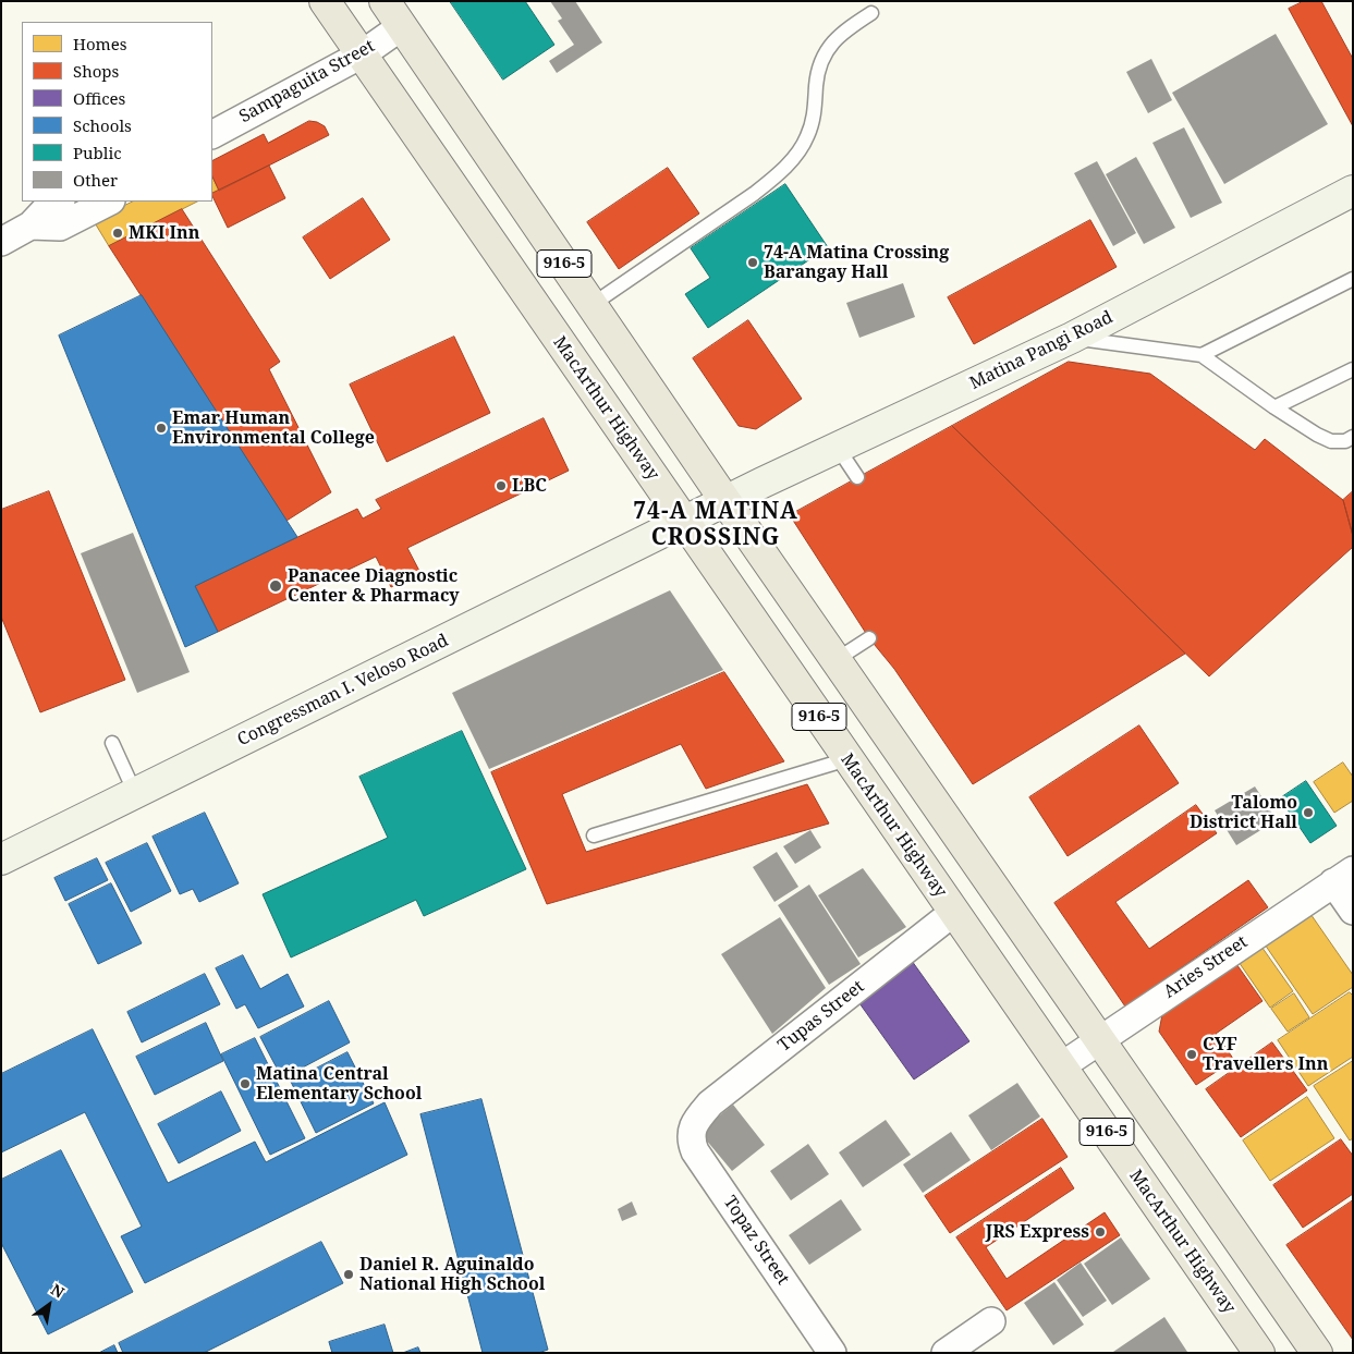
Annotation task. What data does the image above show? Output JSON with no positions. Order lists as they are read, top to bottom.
{
  "streets": {
    "main road": [
      "916-5",
      "Matina Pangi Road",
      "MacArthur Highway",
      "Congressman I. Veloso Road"
    ],
    "street": [
      "Sampaguita Street",
      "Aries Street",
      "Tupas Street",
      "Topaz Street"
    ]
  },
  "crossings": [
    ["Sampaguita Street", "916-5"],
    ["Sampaguita Street", "MacArthur Highway"],
    ["916-5", "Matina Pangi Road"],
    ["916-5", "Congressman I. Veloso Road"],
    ["916-5", "Aries Street"],
    ["Matina Pangi Road", "Congressman I. Veloso Road"],
    ["MacArthur Highway", "Congressman I. Veloso Road"],
    ["MacArthur Highway", "Aries Street"],
    ["MacArthur Highway", "Tupas Street"],
    ["Tupas Street", "Topaz Street"]
  ],
  "districts": ["74-A MATINA CROSSING"],
  "places": [
    "MKI Inn",
    "74-A Matina Crossing Barangay Hall",
    "Emar Human Environmental College",
    "LBC",
    "Panacee Diagnostic Center & Pharmacy",
    "Talomo District Hall",
    "CYF Travellers Inn",
    "Matina Central Elementary School",
    "JRS Express",
    "Daniel R. Aguinaldo National High School"
  ],
  "legend": [
    "Homes",
    "Shops",
    "Offices",
    "Schools",
    "Public",
    "Other"
  ],
  "north": "top right"
}
